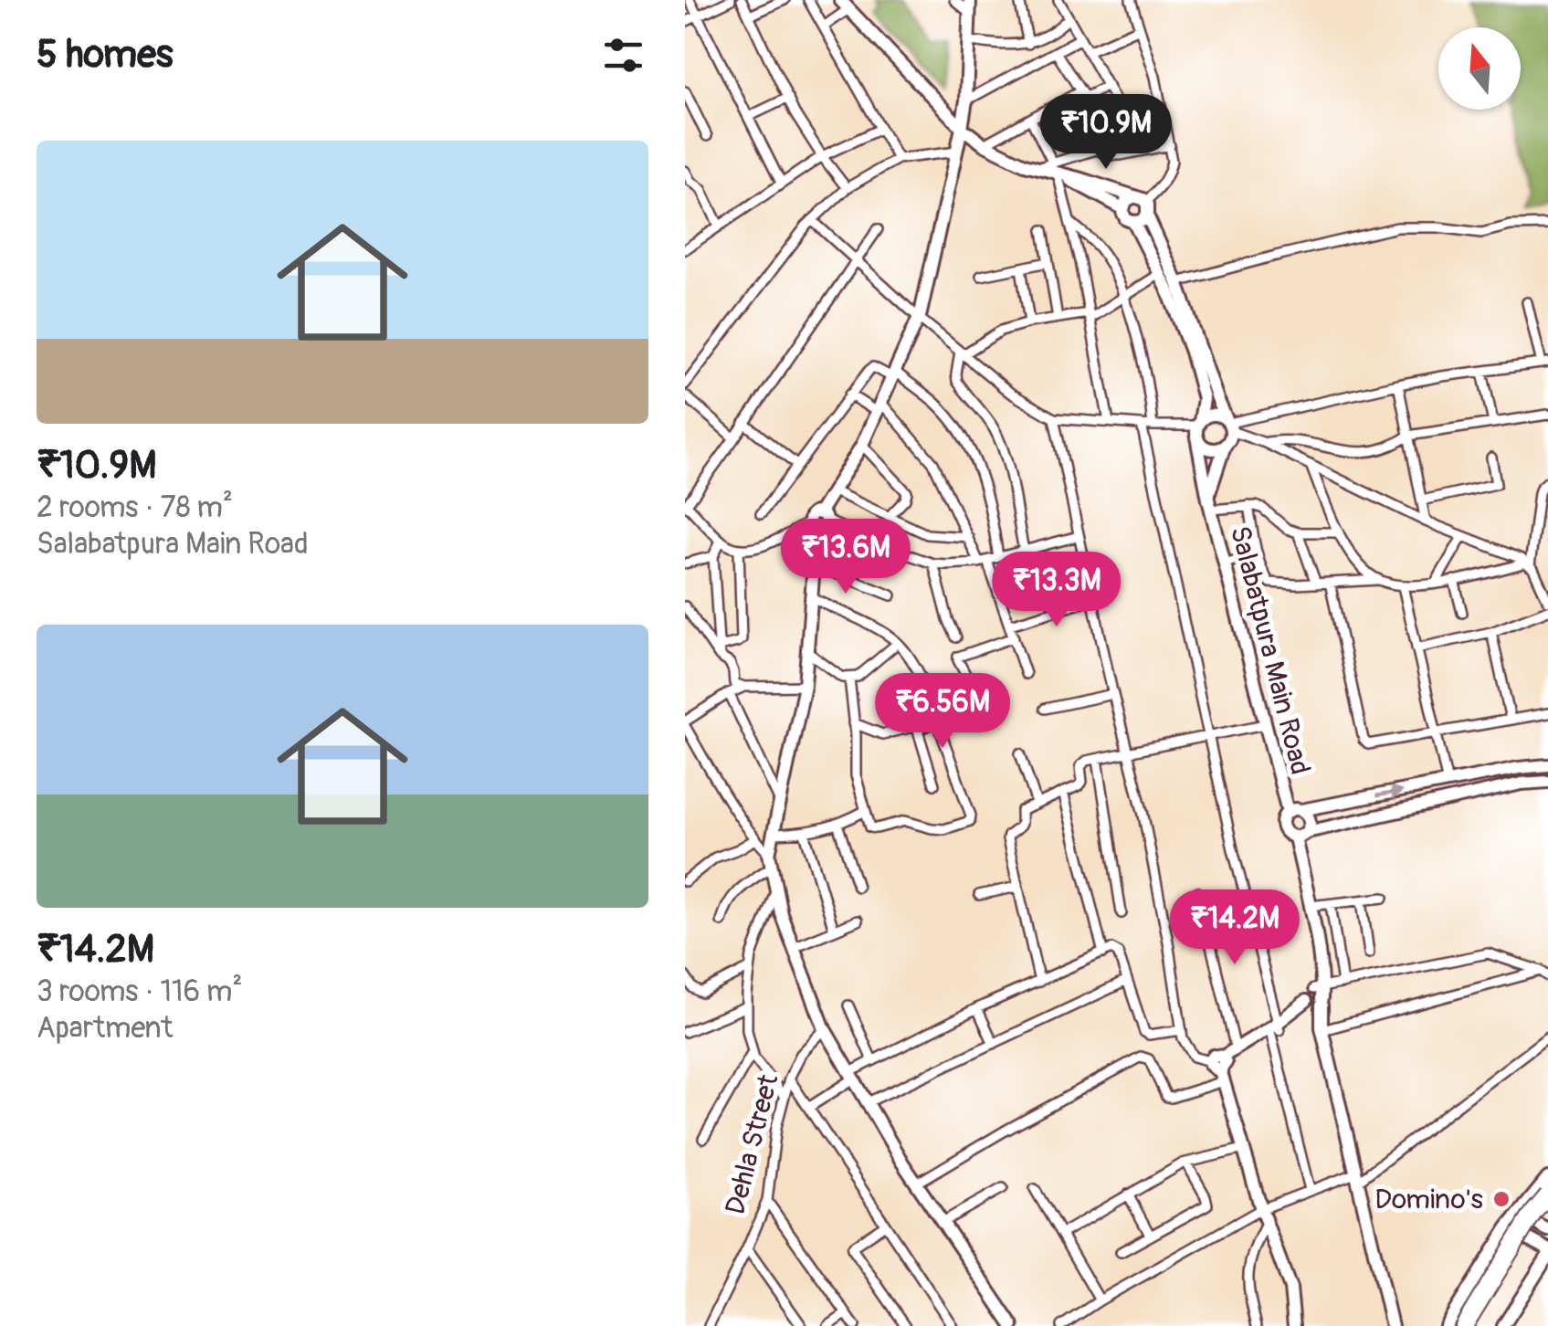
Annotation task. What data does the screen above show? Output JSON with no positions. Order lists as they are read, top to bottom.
{
  "streets": {
    "street": ["Salabatpura Main Road", "Dehla Street"]
  },
  "places": ["Domino's"],
  "north": "top",
  "page": {
    "heading": "5 homes",
    "price": [
      "₹10.9M",
      "₹13.6M",
      "₹13.3M",
      "₹6.56M",
      "₹14.2M"
    ],
    "list": [
      {
        "name": "₹10.9M",
        "note": "2 rooms · 78 m² · Salabatpura Main Road"
      },
      {
        "name": "₹14.2M",
        "note": "3 rooms · 116 m² · Apartment"
      }
    ]
  }
}
